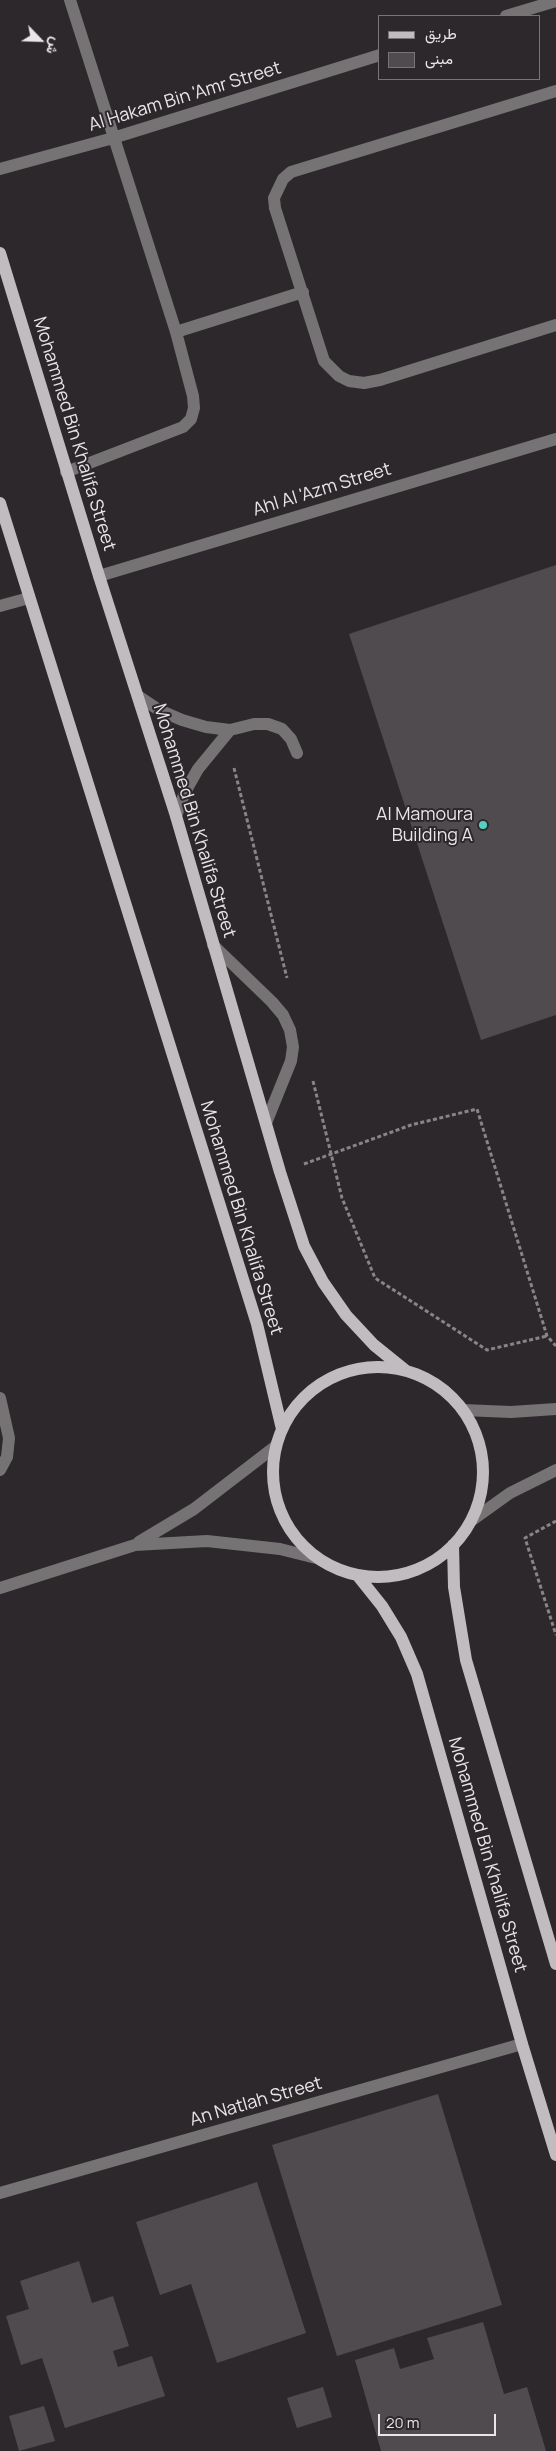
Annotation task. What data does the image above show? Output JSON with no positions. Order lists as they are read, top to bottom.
{
  "streets": {
    "main road": ["Mohammed Bin Khalifa Street"],
    "street": ["Al Hakam Bin 'Amr Street", "Ahl Al 'Azm Street", "An Natlah Street"]
  },
  "crossings": [
    ["Mohammed Bin Khalifa Street", "Ahl Al 'Azm Street"],
    ["Mohammed Bin Khalifa Street", "An Natlah Street"]
  ],
  "places": ["Al Mamoura Building A"],
  "legend": ["طريق", "مبنى"],
  "scale_bar": "20 m",
  "north": "bottom right"
}
